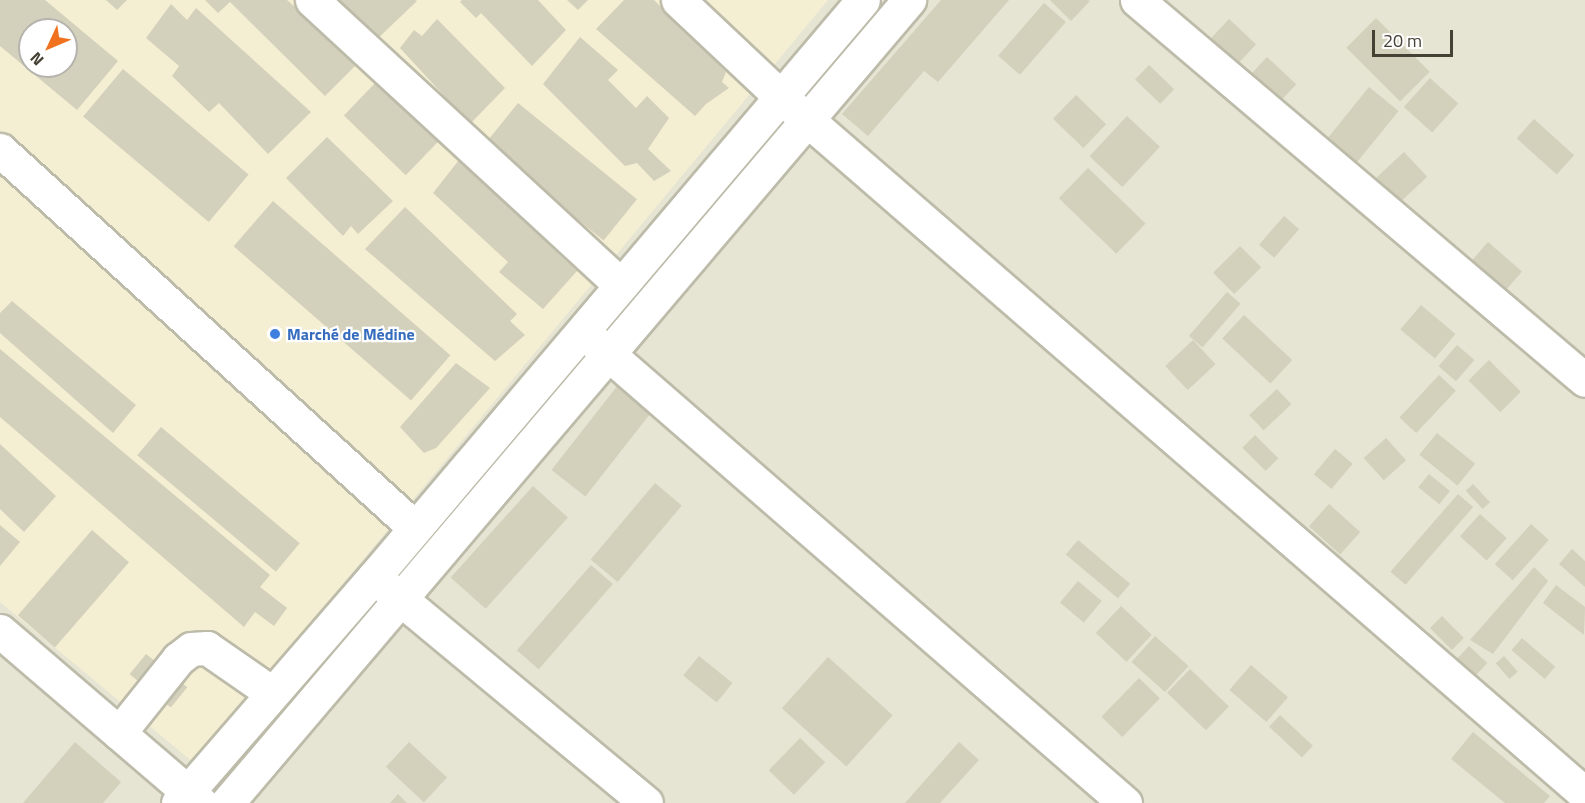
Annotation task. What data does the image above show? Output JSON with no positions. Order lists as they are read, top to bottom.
{
  "places": ["Marché de Médine"],
  "scale_bar": "20 m",
  "north": "bottom left"
}
